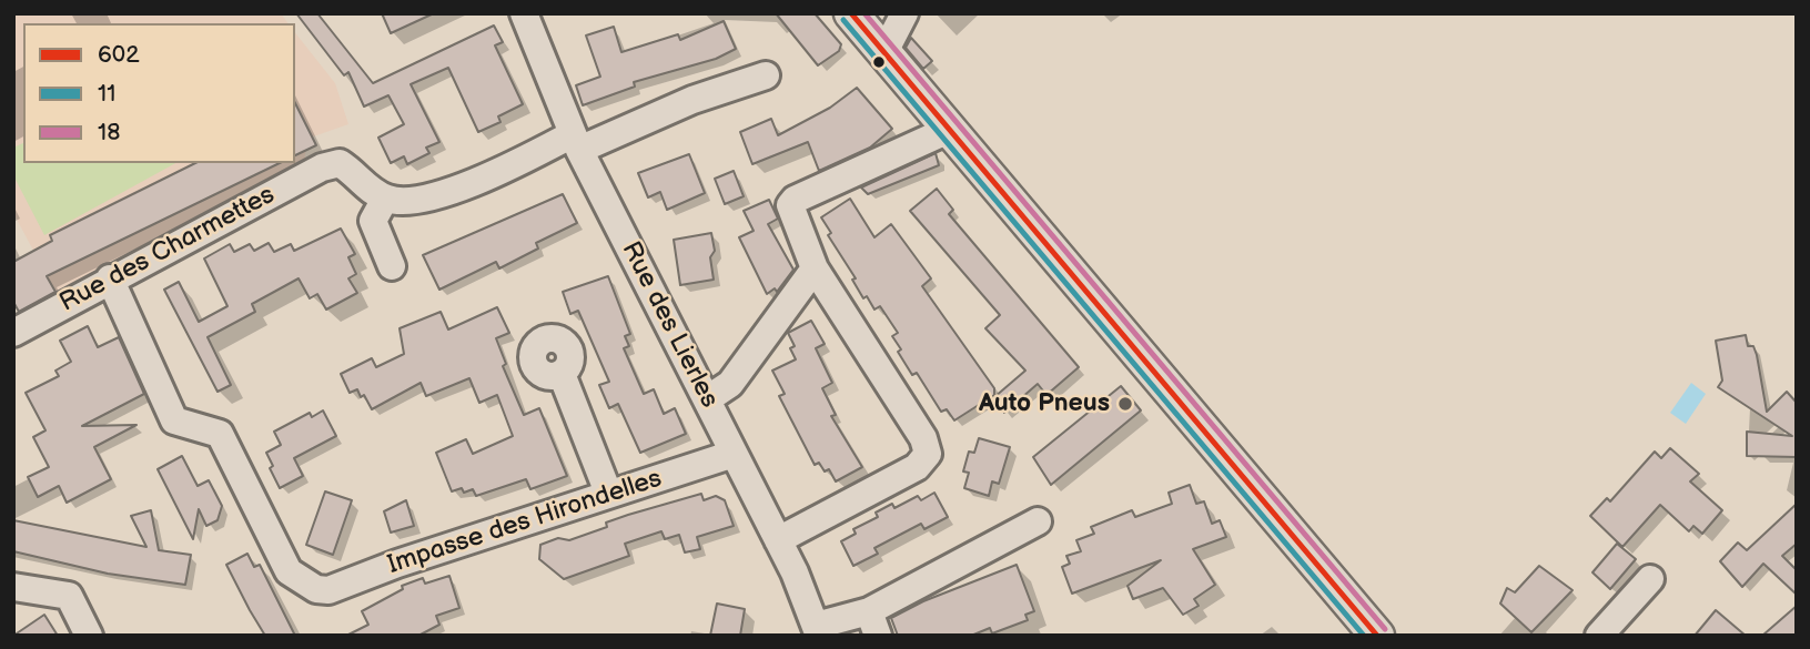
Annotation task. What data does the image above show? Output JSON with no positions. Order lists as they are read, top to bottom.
{
  "streets": {
    "street": ["Rue des Charmettes", "Rue des Lierles", "Impasse des Hirondelles"]
  },
  "crossings": [
    ["Rue des Charmettes", "Impasse des Hirondelles"],
    ["Rue des Lierles", "Impasse des Hirondelles"]
  ],
  "places": ["Auto Pneus"],
  "lines": ["transit line 602", "transit line 18", "transit line 11"],
  "legend": ["602", "11", "18"]
}
